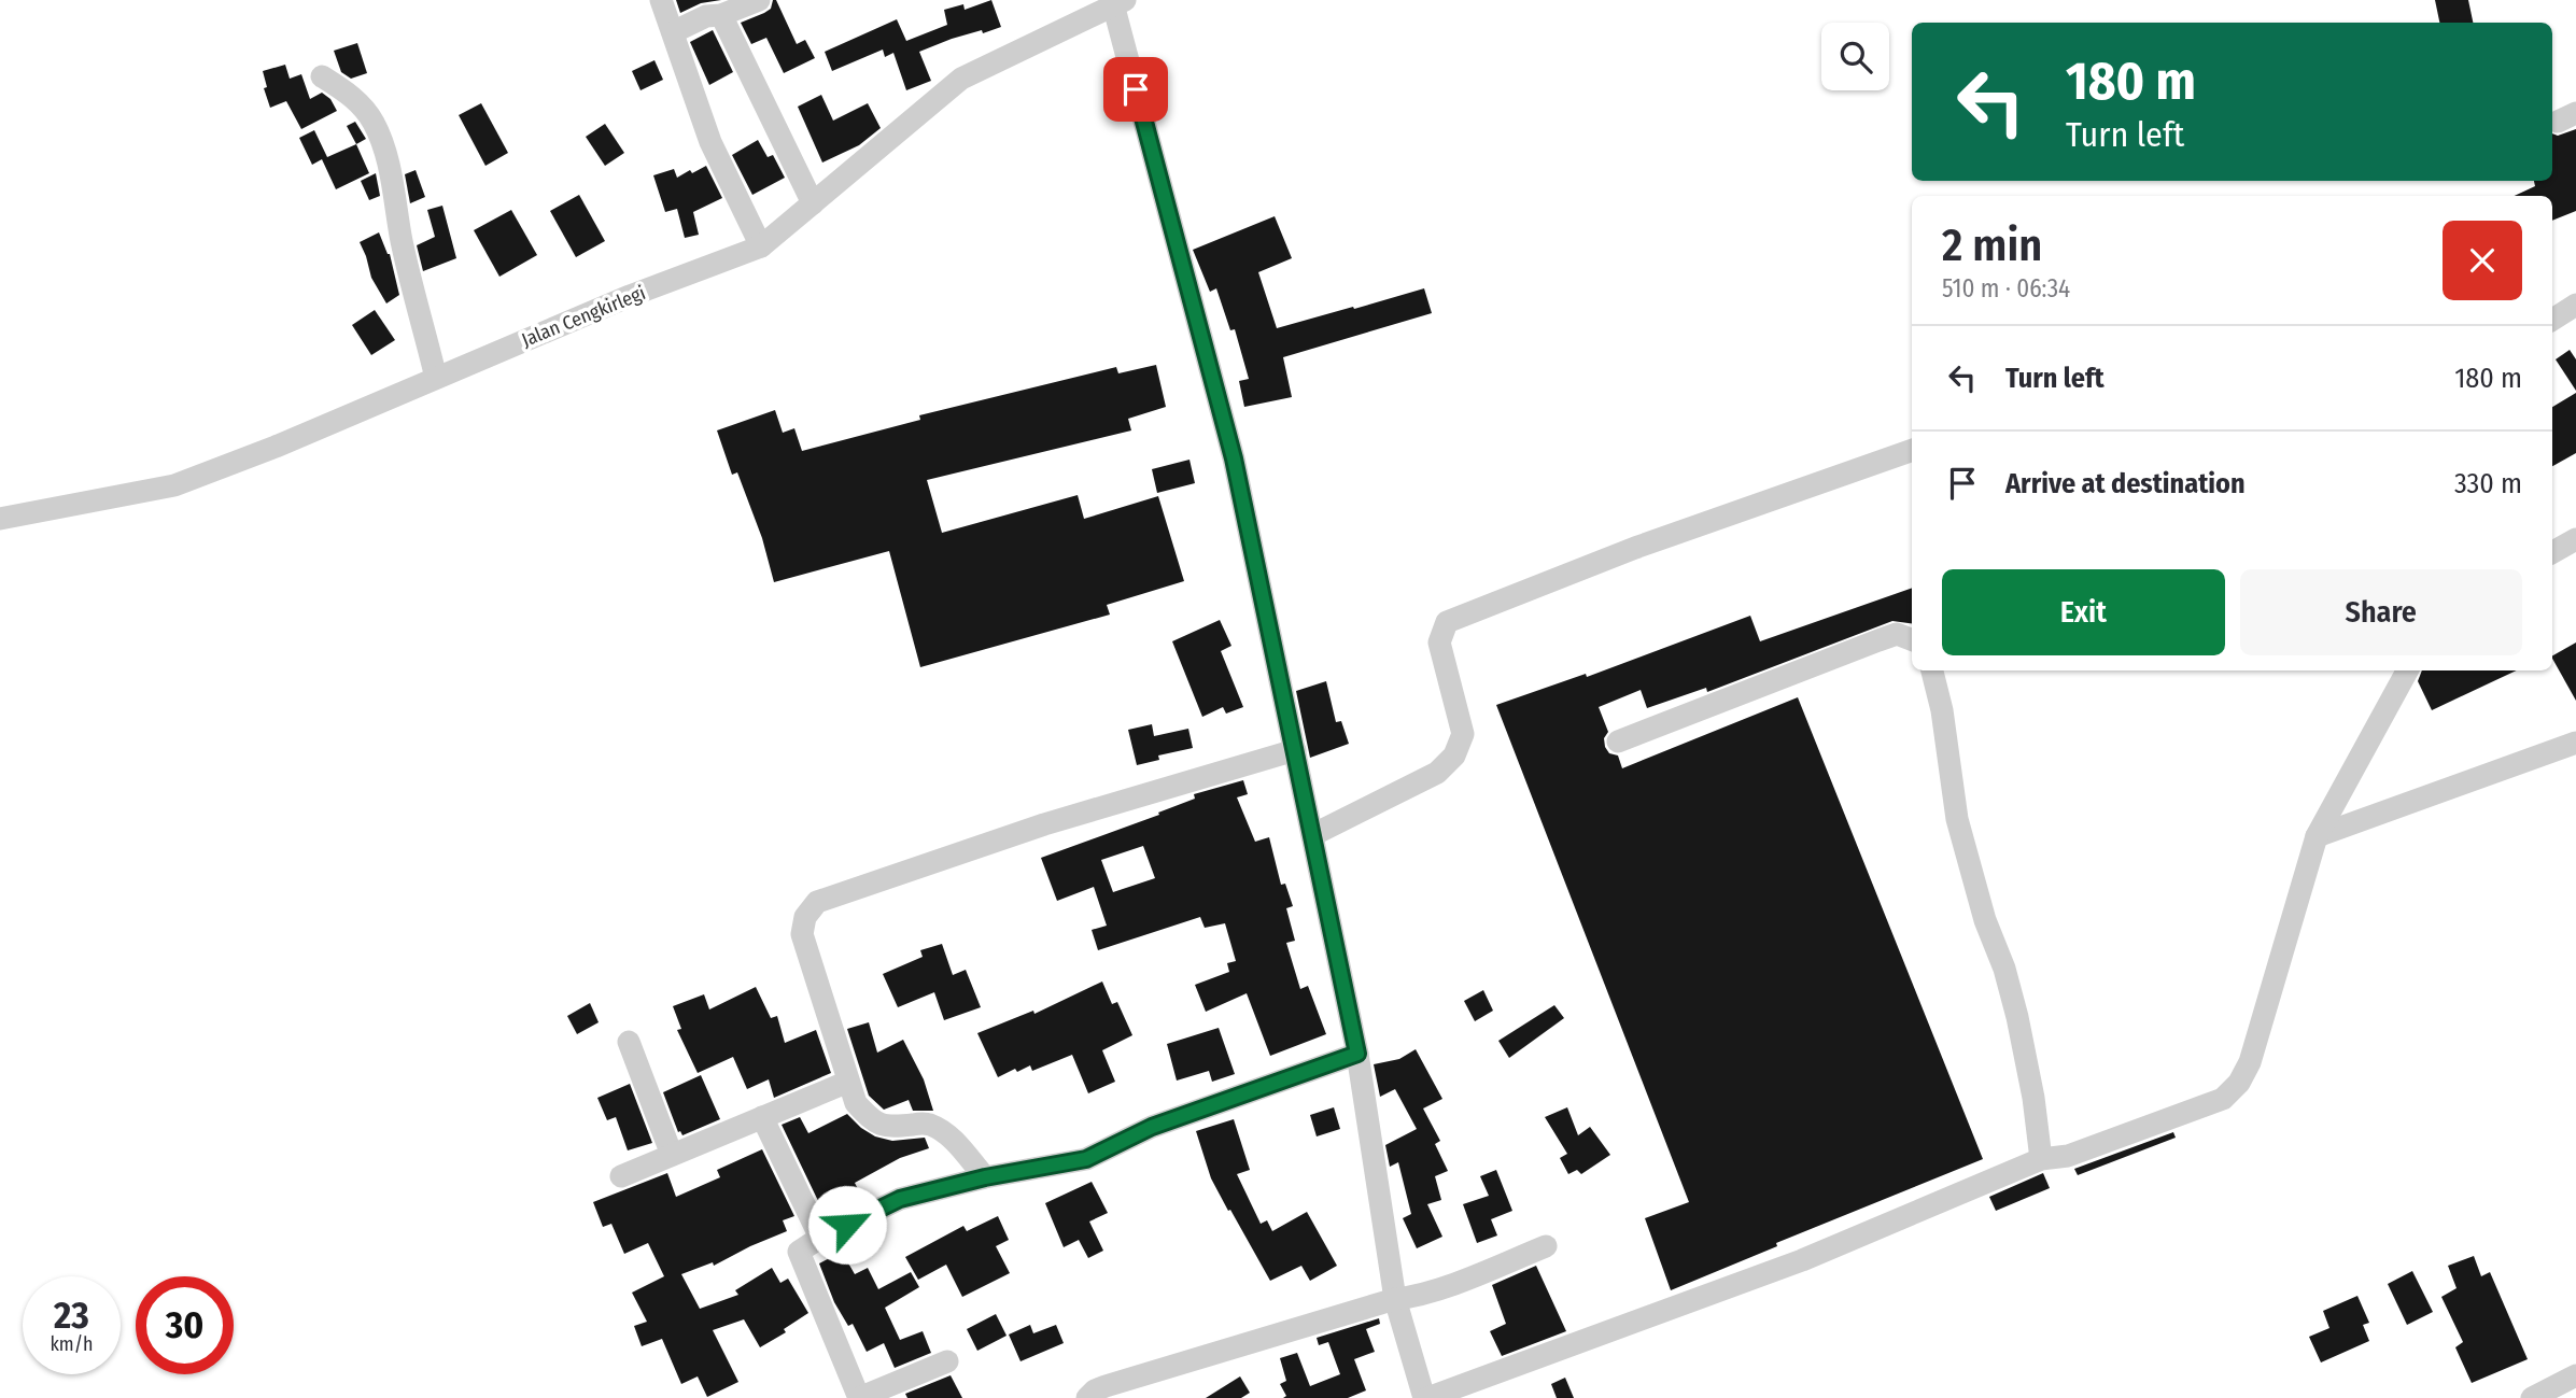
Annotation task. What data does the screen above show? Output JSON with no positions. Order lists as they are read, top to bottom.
{
  "streets": {
    "street": ["Jalan Cengkirlegi"]
  },
  "page": {
    "turn": ["180 m", "Turn left"],
    "heading": ["2 min", "510 m · 06:34"],
    "list": [
      {
        "name": "Turn left",
        "value": "180 m"
      },
      {
        "name": "Arrive at destination",
        "value": "330 m"
      }
    ],
    "buttons": ["Exit", "Share"],
    "speed": "23 km/h",
    "limit": "30"
  }
}
